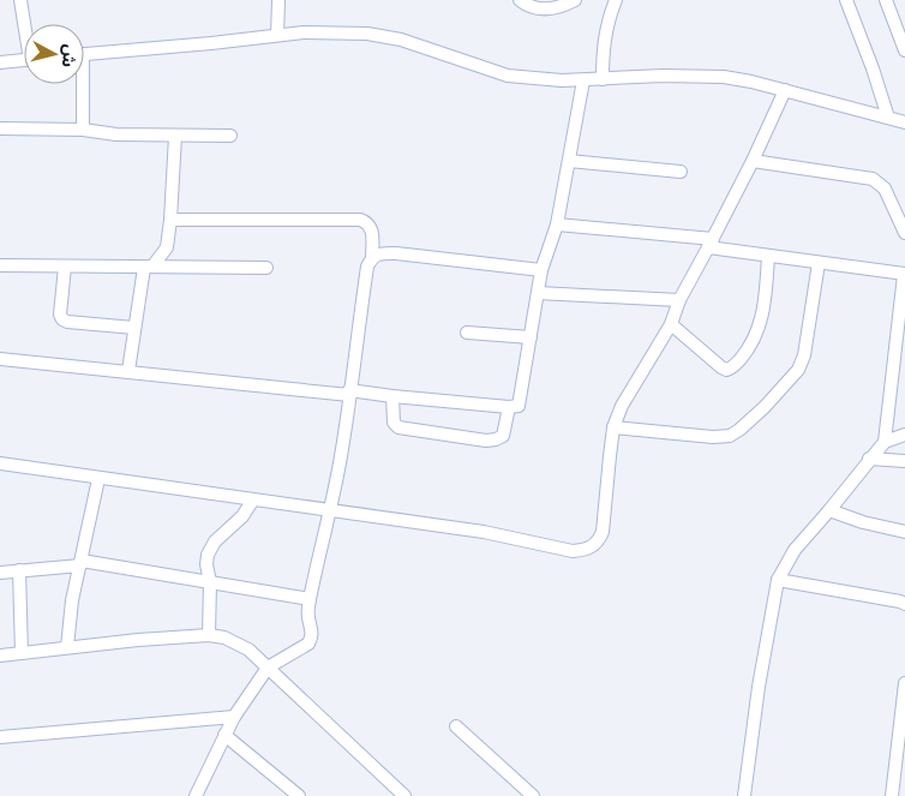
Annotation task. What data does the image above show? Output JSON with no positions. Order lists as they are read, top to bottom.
{
  "north": "right"
}
